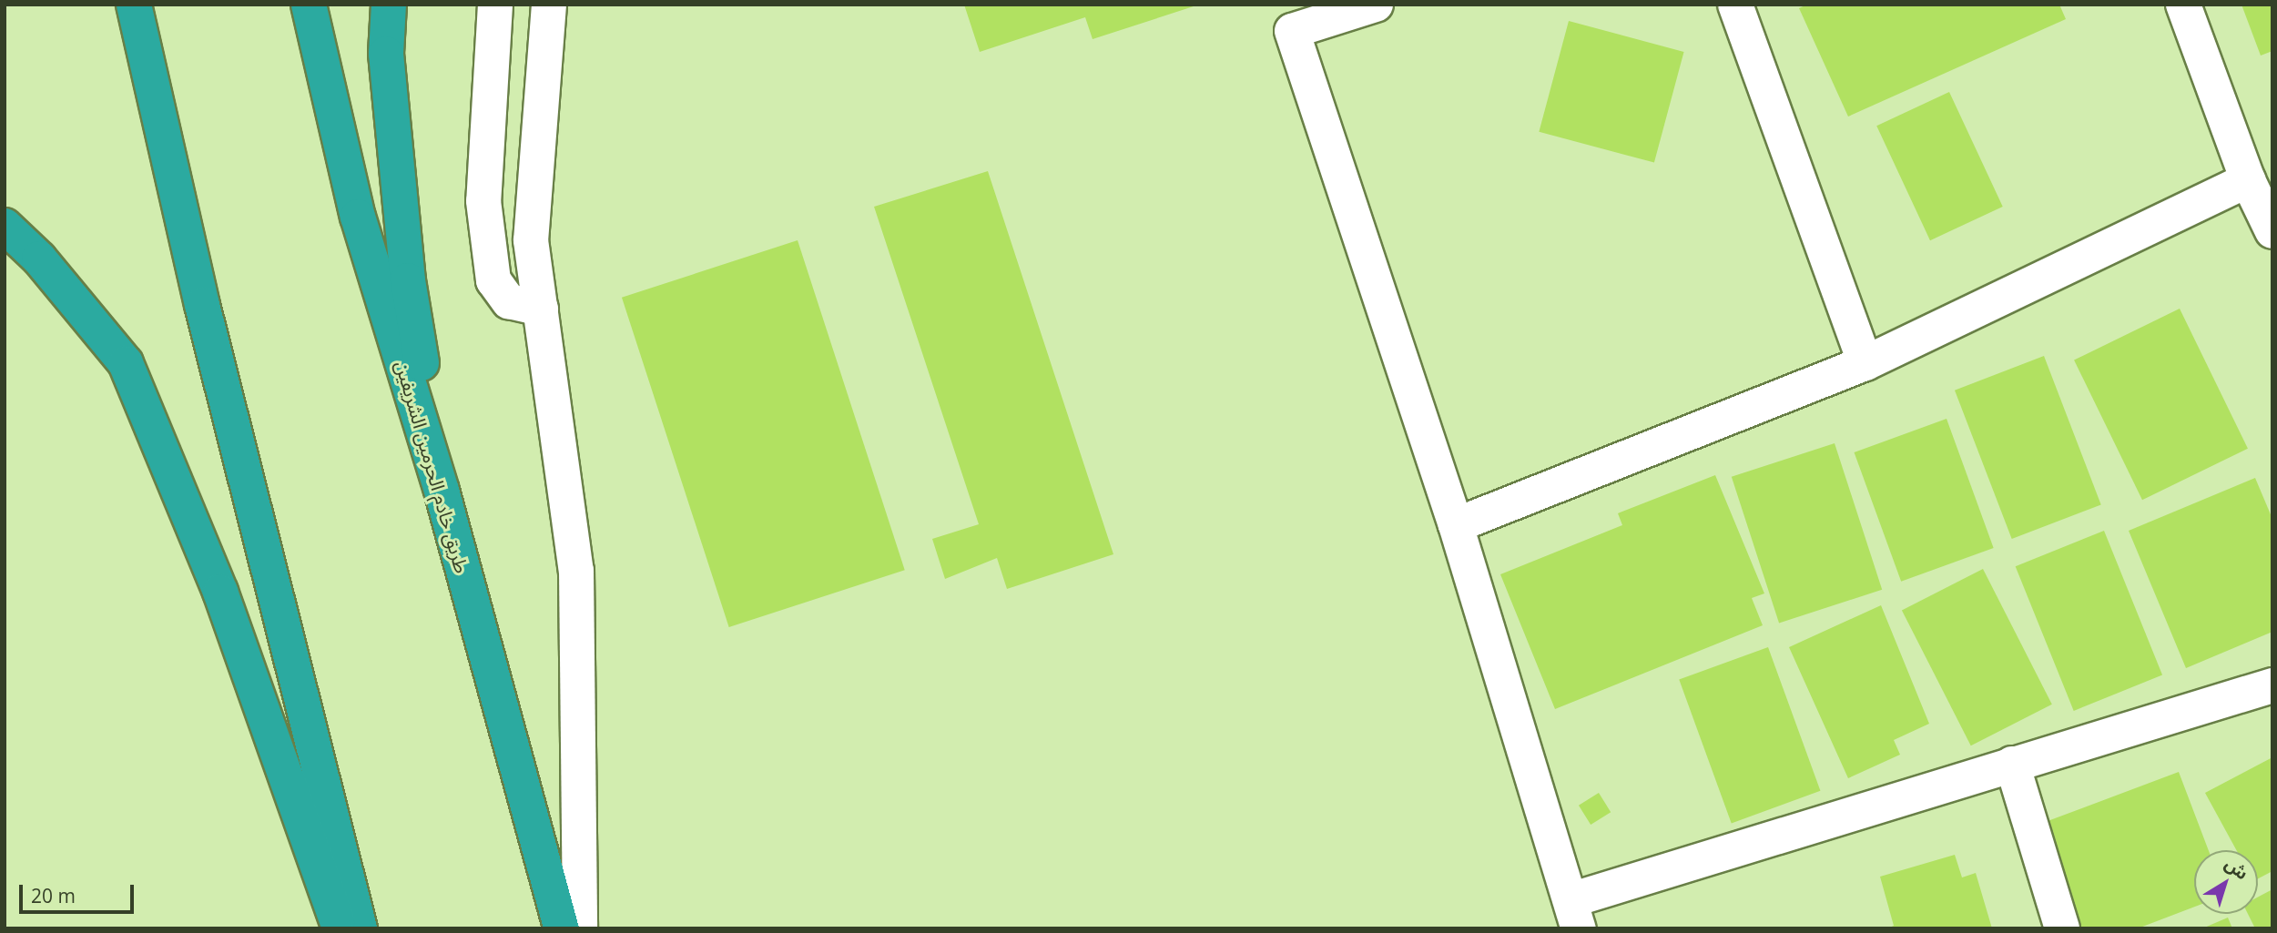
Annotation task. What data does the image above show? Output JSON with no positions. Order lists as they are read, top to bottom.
{
  "streets": {
    "highway": ["طريق خادم الحرمين الشريفين"]
  },
  "scale_bar": "20 m",
  "north": "top right"
}
